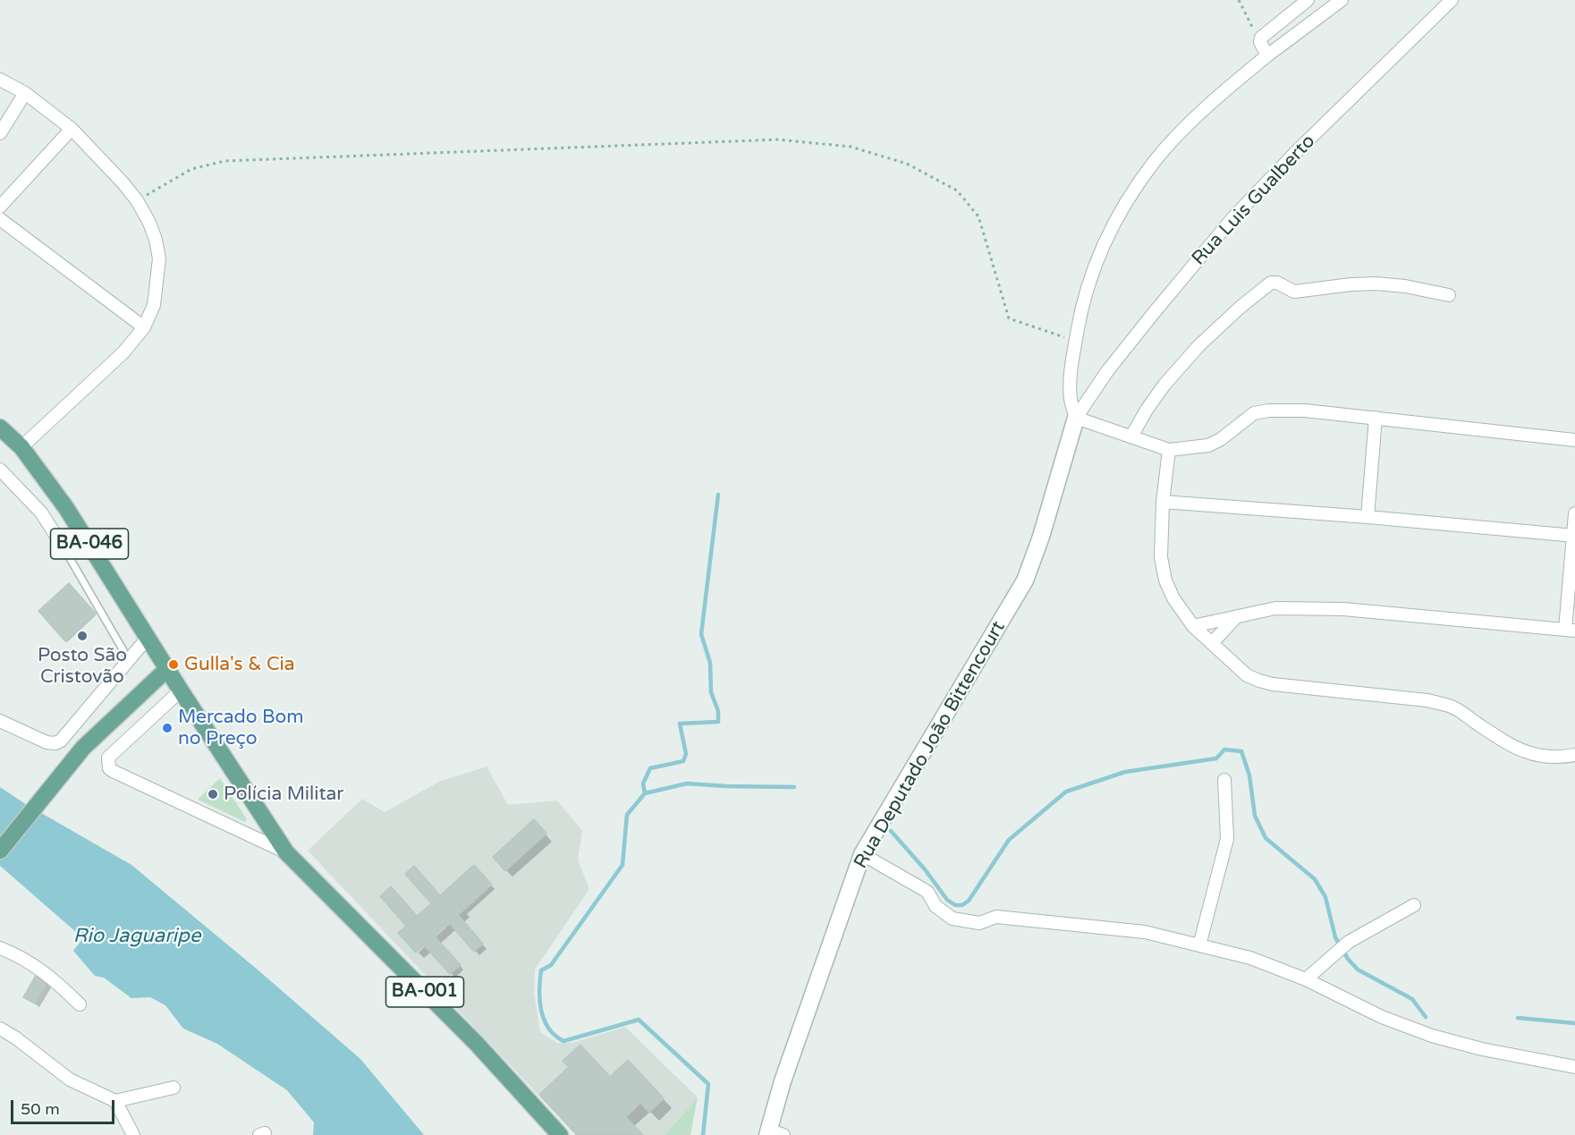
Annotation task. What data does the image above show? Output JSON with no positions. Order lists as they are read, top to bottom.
{
  "streets": {
    "main road": ["BA-046", "BA-001"],
    "street": ["Rua Luis Gualberto", "Rua Deputado João Bittencourt"]
  },
  "crossings": [
    ["Rua Luis Gualberto", "Rua Deputado João Bittencourt"],
    ["BA-046", "BA-001"]
  ],
  "water": ["Rio Jaguaripe"],
  "places": [
    "Posto São Cristovão",
    "Gulla's & Cia",
    "Mercado Bom no Preço",
    "Polícia Militar"
  ],
  "scale_bar": "50 m"
}
